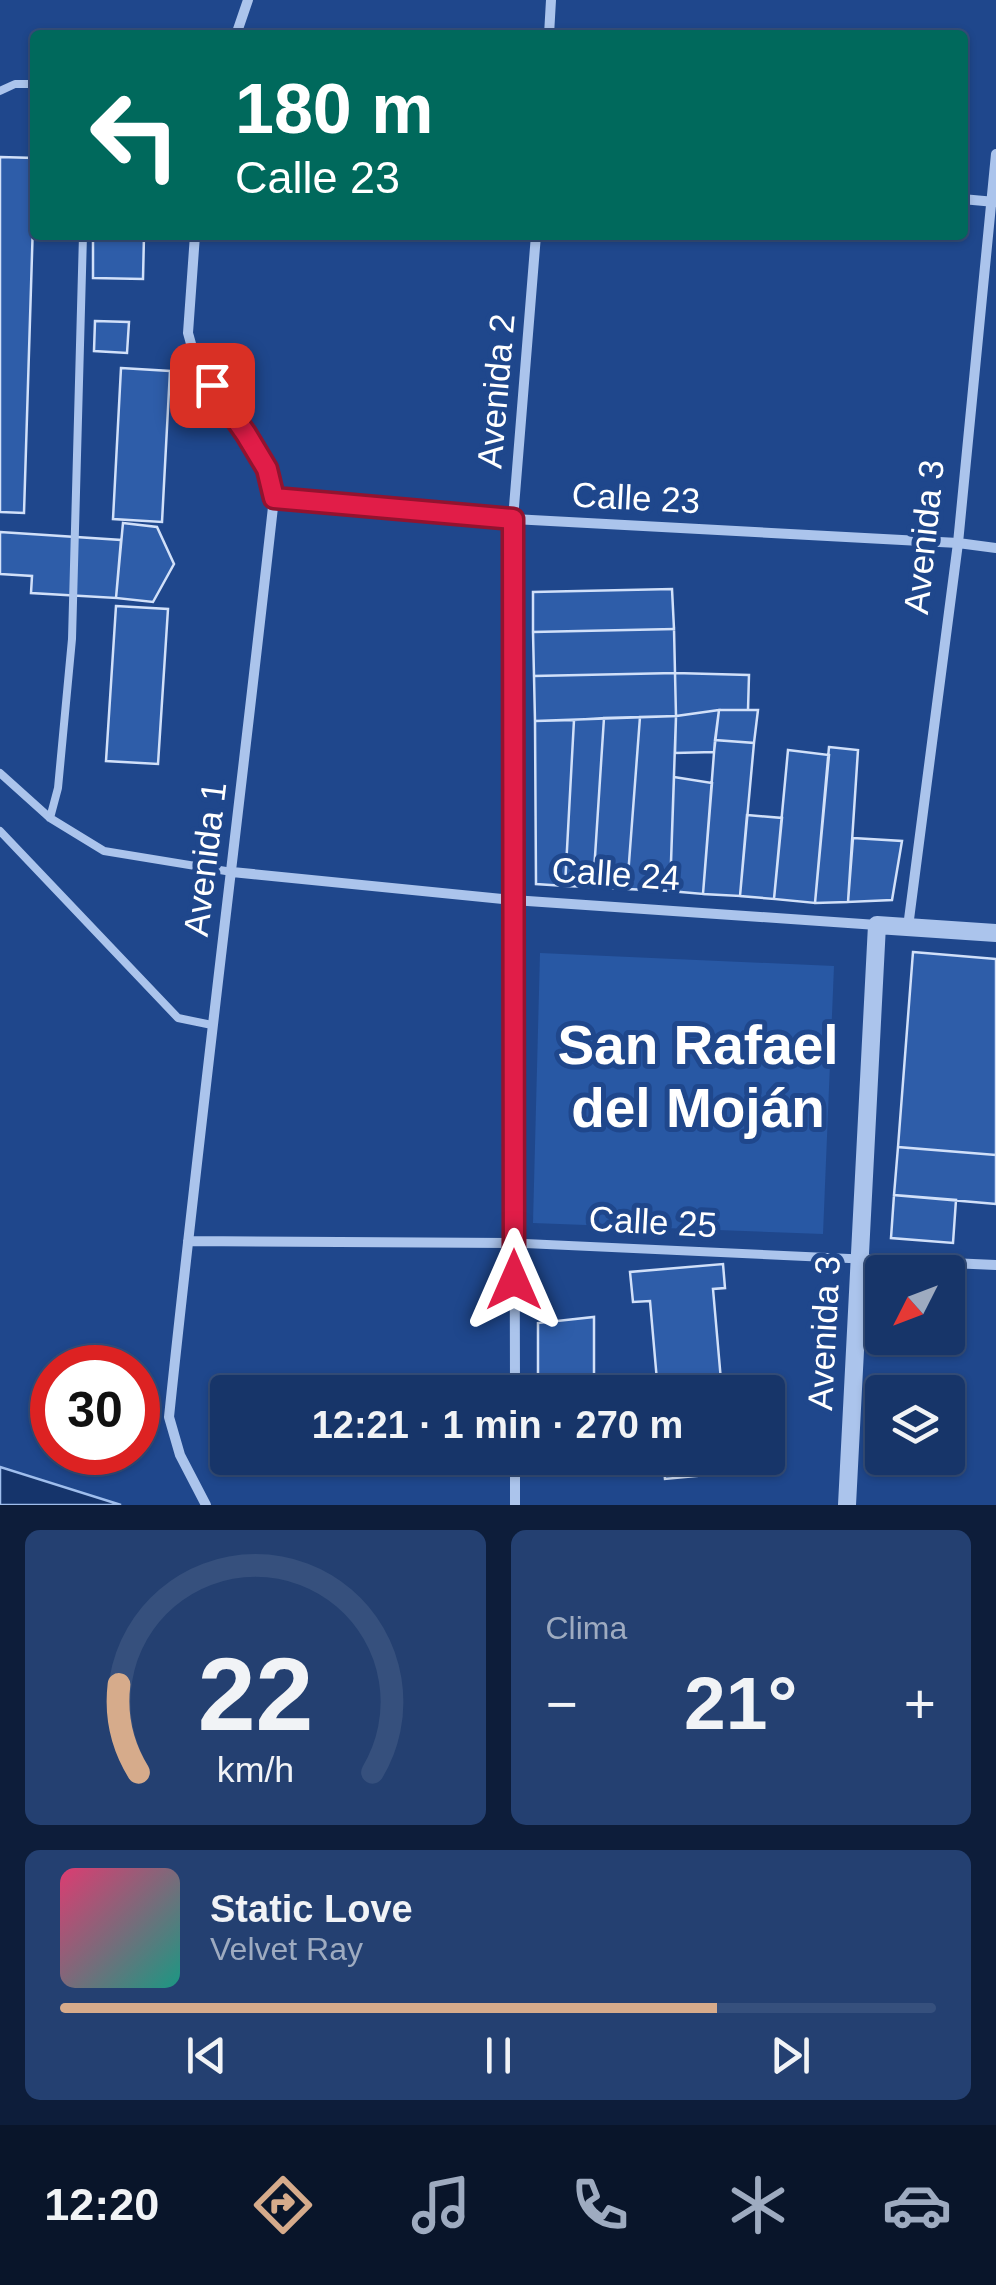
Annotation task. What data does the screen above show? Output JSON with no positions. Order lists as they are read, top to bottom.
{
  "streets": {
    "street": [
      "Avenida 2",
      "Calle 23",
      "Avenida 3",
      "Avenida 1",
      "Calle 24",
      "Calle 25"
    ]
  },
  "crossings": [
    ["Avenida 2", "Calle 23"],
    ["Avenida 2", "Calle 24"],
    ["Avenida 2", "Calle 25"],
    ["Calle 23", "Avenida 3"],
    ["Calle 23", "Avenida 1"],
    ["Avenida 3", "Calle 24"],
    ["Avenida 3", "Calle 25"],
    ["Avenida 1", "Calle 24"],
    ["Avenida 1", "Calle 25"]
  ],
  "districts": ["San Rafael del Moján"],
  "north": "bottom left",
  "page": {
    "turn": ["180 m", "Calle 23"],
    "limit": "30",
    "trip": "12:21 · 1 min · 270 m",
    "tile": "Clima",
    "heat": ["−", "21°", "+"],
    "song": ["Static Love", "Velvet Ray"],
    "tabs": "12:20",
    "gauge": ["22", "km/h"]
  }
}
